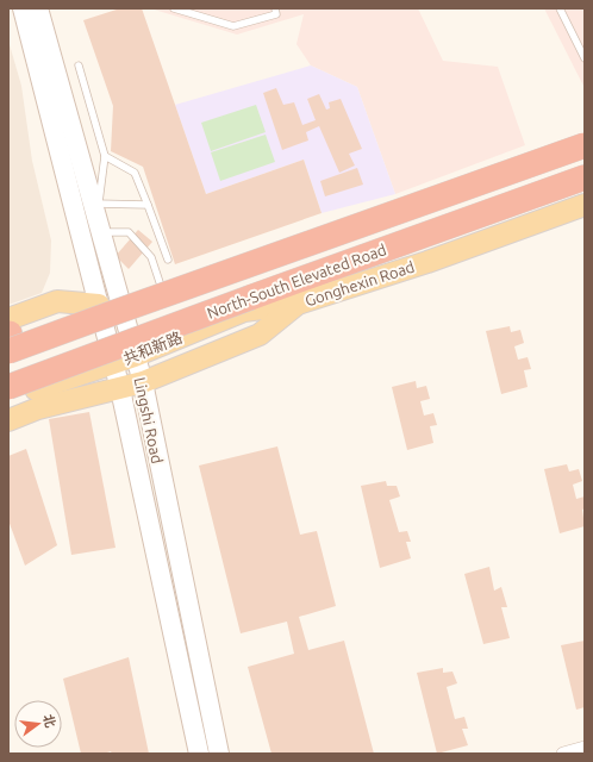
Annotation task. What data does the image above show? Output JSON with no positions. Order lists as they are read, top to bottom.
{
  "streets": {
    "highway": ["North-South Elevated Road"],
    "main road": ["Gonghexin Road", "共和新路", "Lingshi Road"]
  },
  "crossings": [
    ["Gonghexin Road", "共和新路"],
    ["Gonghexin Road", "Lingshi Road"],
    ["共和新路", "Lingshi Road"]
  ],
  "north": "right"
}
